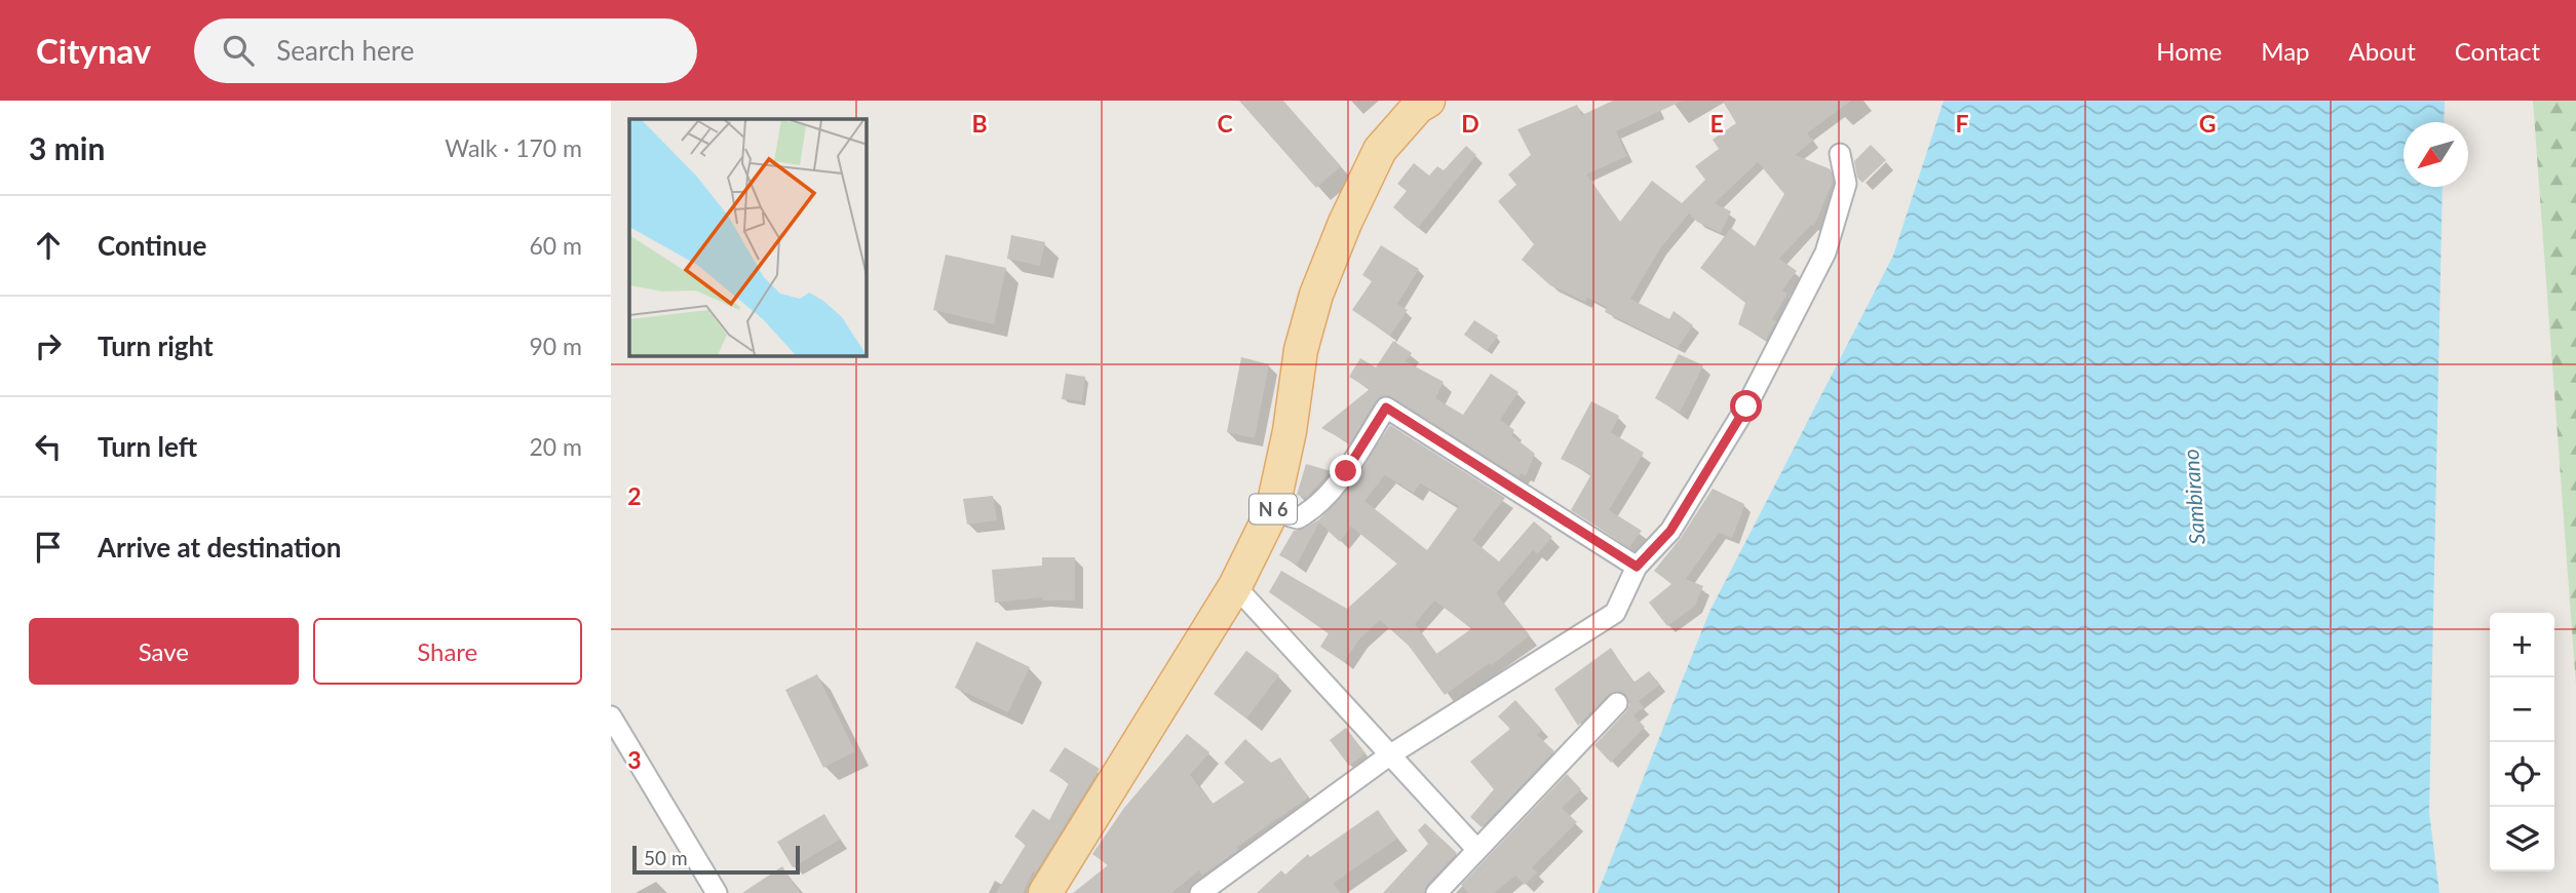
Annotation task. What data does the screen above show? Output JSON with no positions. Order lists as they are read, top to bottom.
{
  "streets": {
    "main road": ["N 6"]
  },
  "water": ["Sambirano"],
  "scale_bar": "50 m",
  "north": "bottom left",
  "page": {
    "header": "Citynav",
    "search": "Search here",
    "nav": [
      "Home",
      "Map",
      "About",
      "Contact"
    ],
    "heading": ["3 min", "Walk · 170 m"],
    "list": [
      ["Continue", "60 m"],
      ["Turn right", "90 m"],
      ["Turn left", "20 m"],
      "Arrive at destination"
    ],
    "buttons": ["Save", "Share"],
    "map_buttons": ["+", "−"],
    "scale": "50 m"
  },
  "grid": {
    "columns": [
      "B",
      "C",
      "D",
      "E",
      "F",
      "G"
    ],
    "rows": ["2", "3"]
  }
}
